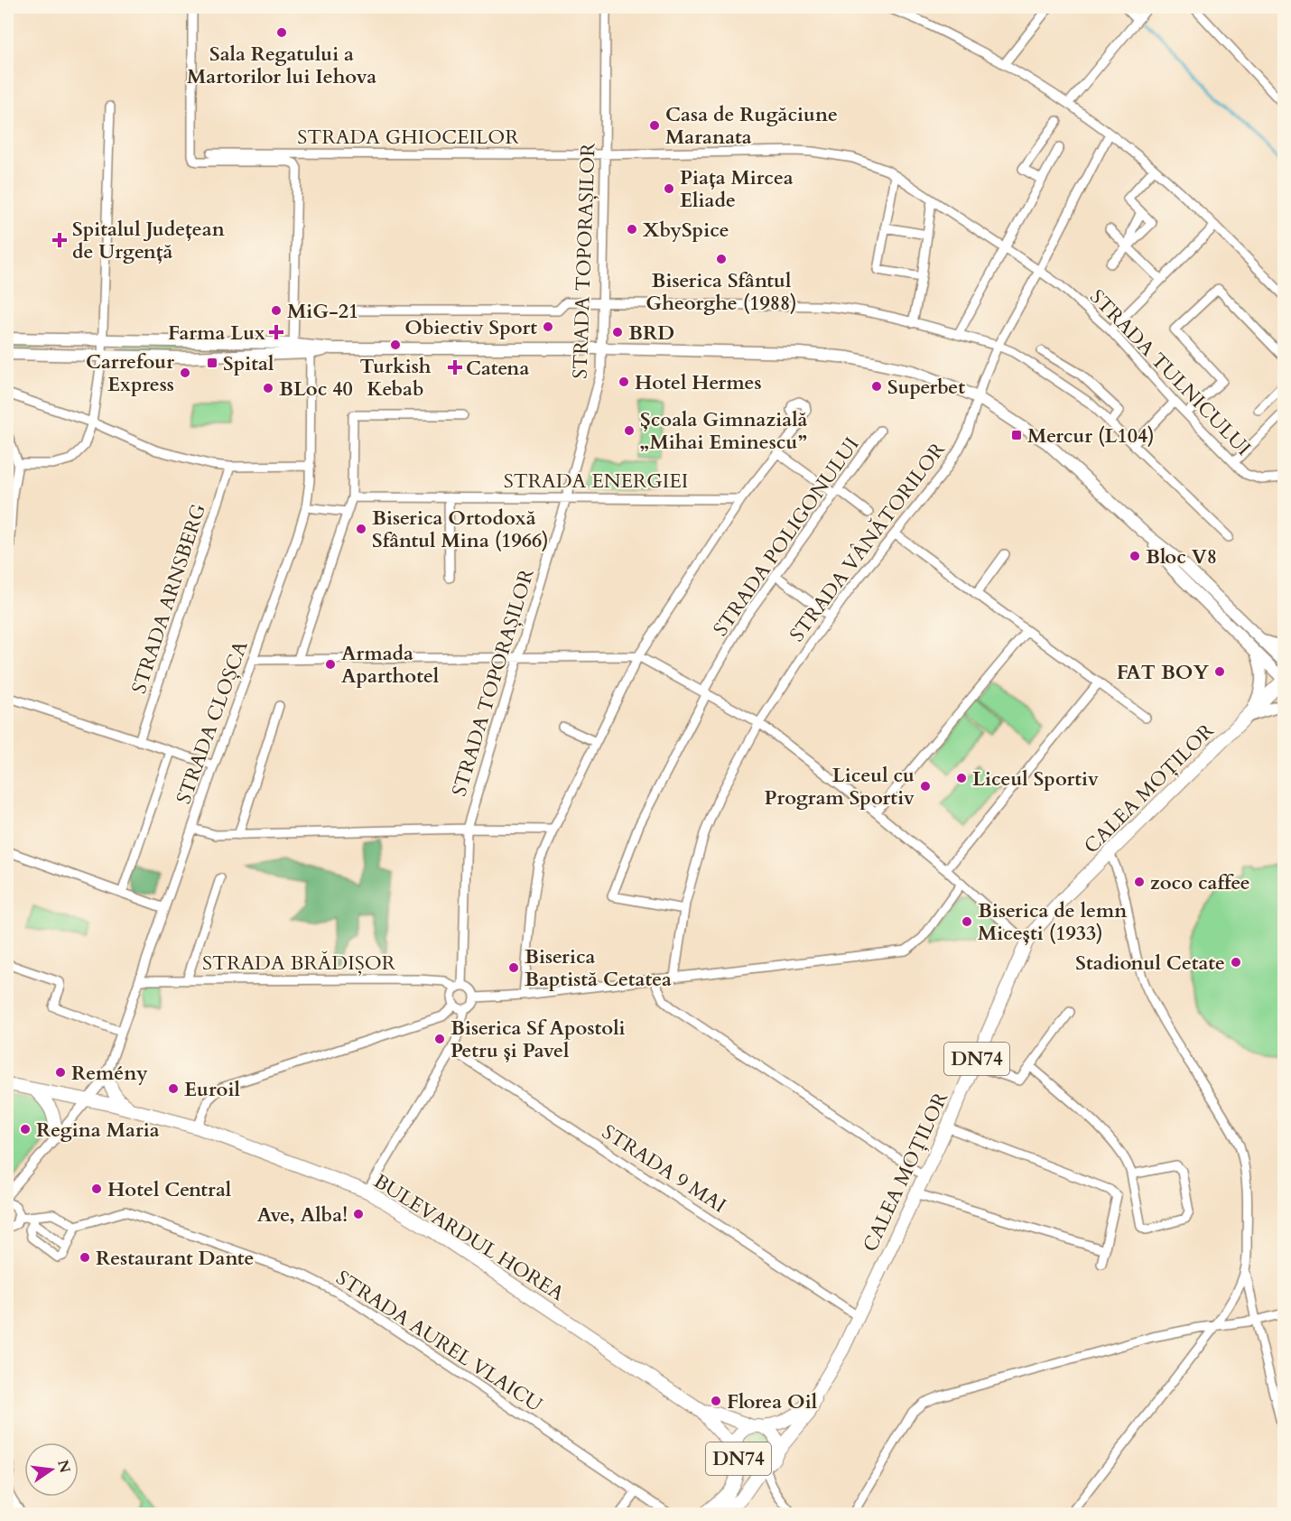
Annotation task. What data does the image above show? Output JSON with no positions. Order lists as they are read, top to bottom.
{
  "streets": {
    "main road": ["CALEA MOȚILOR", "DN74", "BULEVARDUL HOREA"],
    "street": [
      "STRADA GHIOCEILOR",
      "STRADA TOPORAȘILOR",
      "STRADA TULNICULUI",
      "STRADA ENERGIEI",
      "STRADA POLIGONULUI",
      "STRADA VÂNĂTORILOR",
      "STRADA ARNSBERG",
      "STRADA CLOȘCA",
      "STRADA BRĂDIȘOR",
      "STRADA 9 MAI",
      "STRADA AUREL VLAICU"
    ]
  },
  "crossings": [
    ["STRADA GHIOCEILOR", "STRADA TOPORAȘILOR"],
    ["STRADA GHIOCEILOR", "STRADA TULNICULUI"],
    ["STRADA TOPORAȘILOR", "STRADA ENERGIEI"],
    ["STRADA TOPORAȘILOR", "STRADA BRĂDIȘOR"],
    ["STRADA TULNICULUI", "STRADA VÂNĂTORILOR"],
    ["STRADA POLIGONULUI", "STRADA VÂNĂTORILOR"],
    ["STRADA CLOȘCA", "STRADA BRĂDIȘOR"],
    ["STRADA CLOȘCA", "BULEVARDUL HOREA"],
    ["CALEA MOȚILOR", "DN74"],
    ["CALEA MOȚILOR", "STRADA 9 MAI"]
  ],
  "places": {
    "other": [
      "Sala Regatului a Martorilor lui Iehova",
      "Casa de Rugăciune Maranata",
      "Piața Mircea Eliade",
      "XbySpice",
      "Biserica Sfântul Gheorghe (1988)",
      "MiG-21",
      "Obiectiv Sport",
      "BRD",
      "Turkish Kebab",
      "Carrefour Express",
      "Hotel Hermes",
      "Superbet",
      "BLoc 40",
      "Școala Gimnazială „Mihai Eminescu”",
      "Biserica Ortodoxă Sfântul Mina (1966)",
      "Bloc V8",
      "Armada Aparthotel",
      "FAT BOY",
      "Liceul Sportiv",
      "Liceul cu Program Sportiv",
      "zoco caffee",
      "Biserica de lemn Micești (1933)",
      "Stadionul Cetate",
      "Biserica Baptistă Cetatea",
      "Biserica Sf Apostoli Petru și Pavel",
      "Remény",
      "Euroil",
      "Regina Maria",
      "Hotel Central",
      "Ave, Alba!",
      "Restaurant Dante",
      "Florea Oil"
    ],
    "health": ["Spitalul Județean de Urgență", "Farma Lux", "Catena"],
    "transit": ["Spital", "Mercur (L104)"]
  },
  "north": "right"
}
